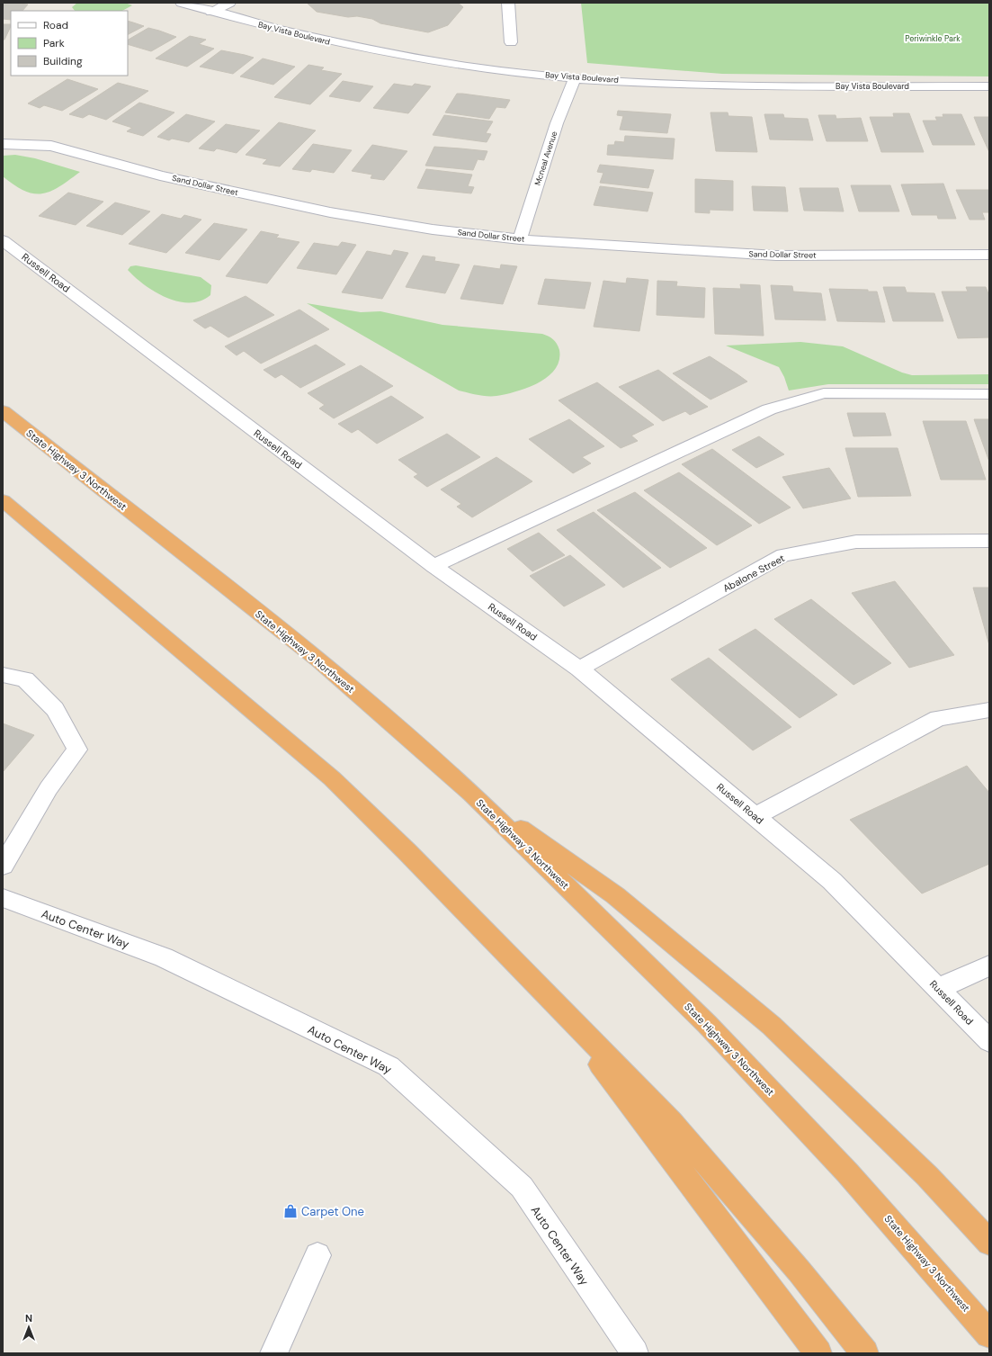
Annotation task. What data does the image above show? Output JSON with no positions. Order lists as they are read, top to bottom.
{
  "streets": {
    "highway": ["State Highway 3 Northwest"],
    "street": [
      "Bay Vista Boulevard",
      "Mcneal Avenue",
      "Sand Dollar Street",
      "Russell Road",
      "Abalone Street",
      "Auto Center Way"
    ]
  },
  "crossings": [
    ["Bay Vista Boulevard", "Mcneal Avenue"],
    ["Mcneal Avenue", "Sand Dollar Street"],
    ["Russell Road", "Abalone Street"]
  ],
  "parks": ["Periwinkle Park"],
  "places": {
    "shop": ["Carpet One"]
  },
  "legend": ["Road", "Park", "Building"],
  "north": "top"
}
